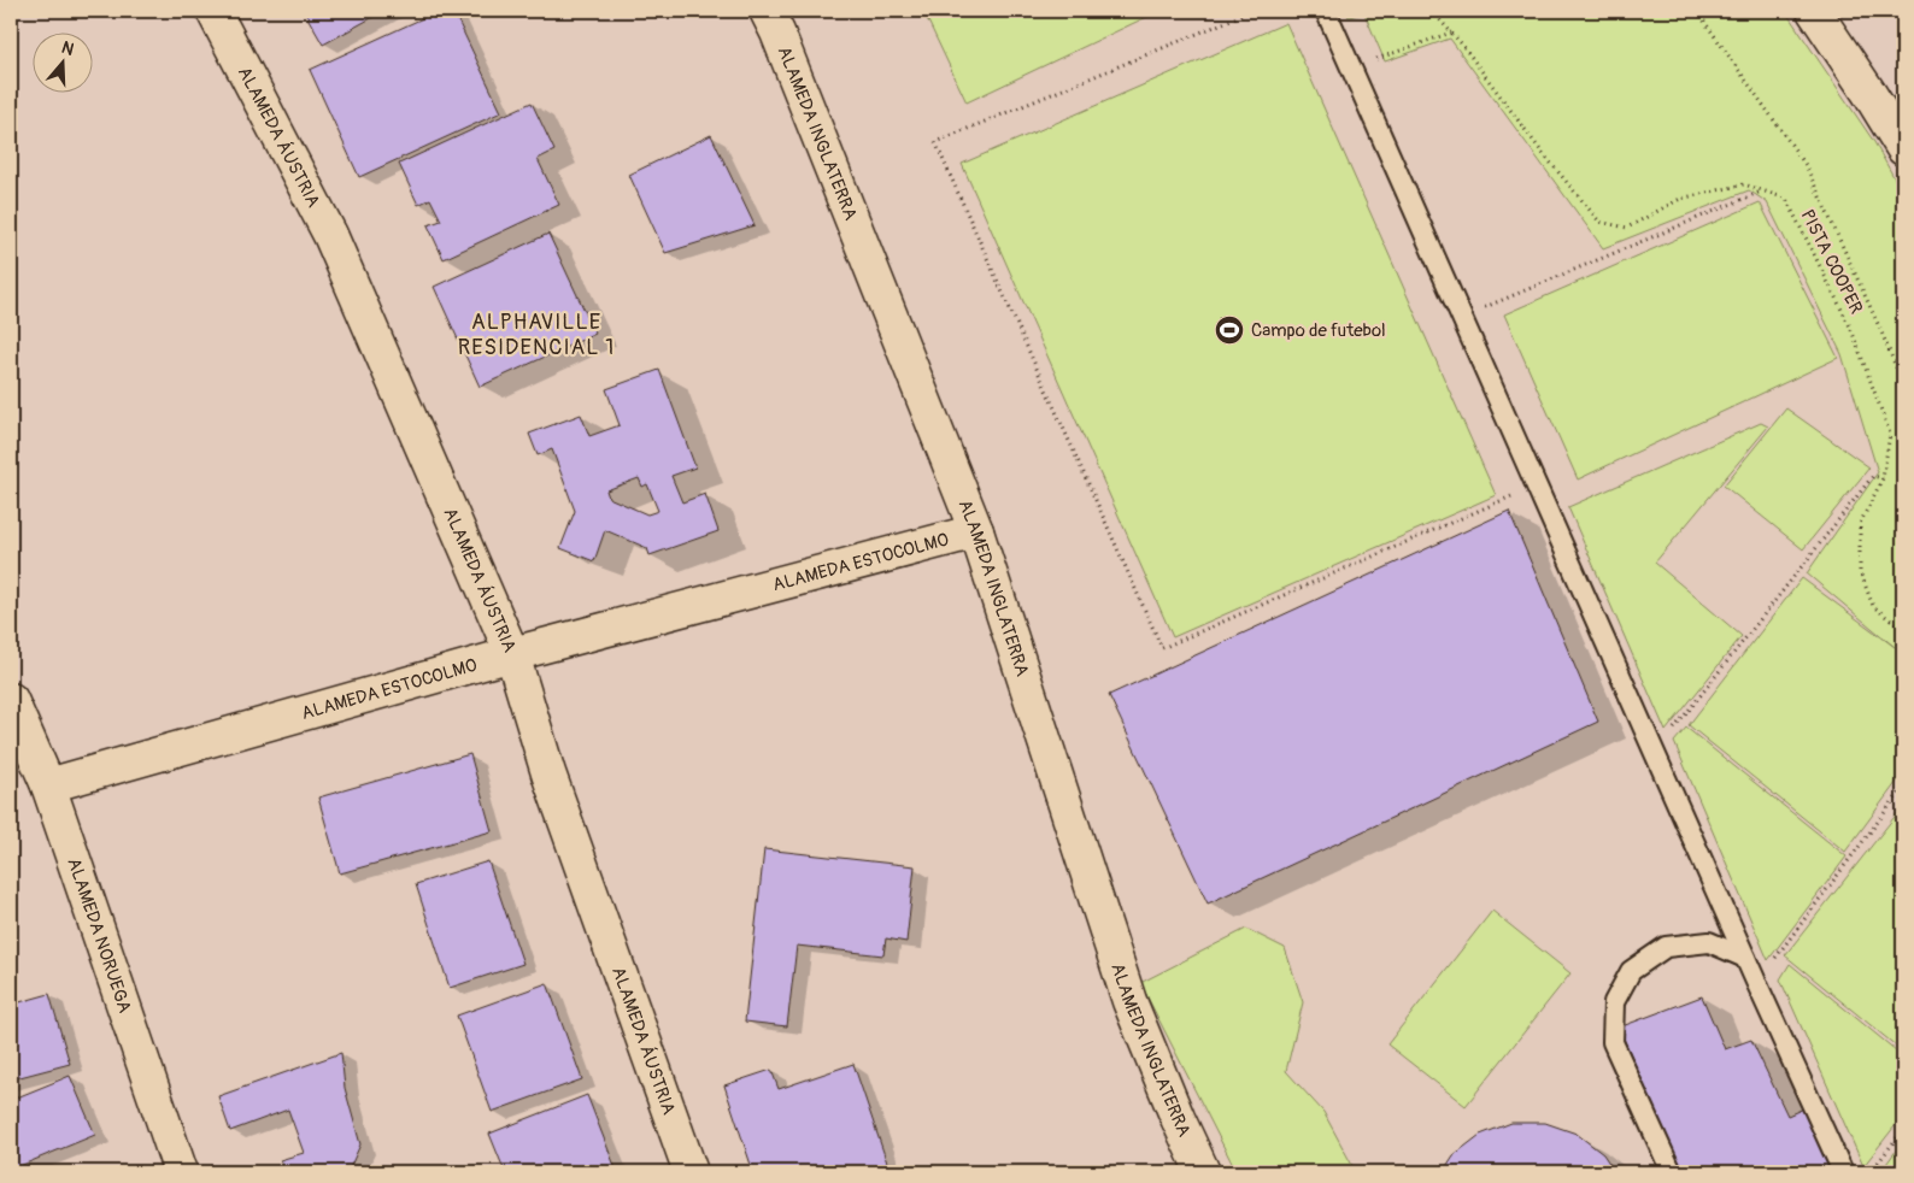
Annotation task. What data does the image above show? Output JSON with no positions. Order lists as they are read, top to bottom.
{
  "streets": {
    "street": [
      "ALAMEDA INGLATERRA",
      "ALAMEDA ÁUSTRIA",
      "ALAMEDA ESTOCOLMO",
      "ALAMEDA NORUEGA"
    ],
    "path": ["PISTA COOPER"]
  },
  "crossings": [
    ["ALAMEDA INGLATERRA", "ALAMEDA ESTOCOLMO"],
    ["ALAMEDA ÁUSTRIA", "ALAMEDA ESTOCOLMO"],
    ["ALAMEDA ESTOCOLMO", "ALAMEDA NORUEGA"]
  ],
  "districts": ["ALPHAVILLE RESIDENCIAL 1"],
  "places": {
    "sports": ["Campo de futebol"]
  },
  "north": "top"
}
